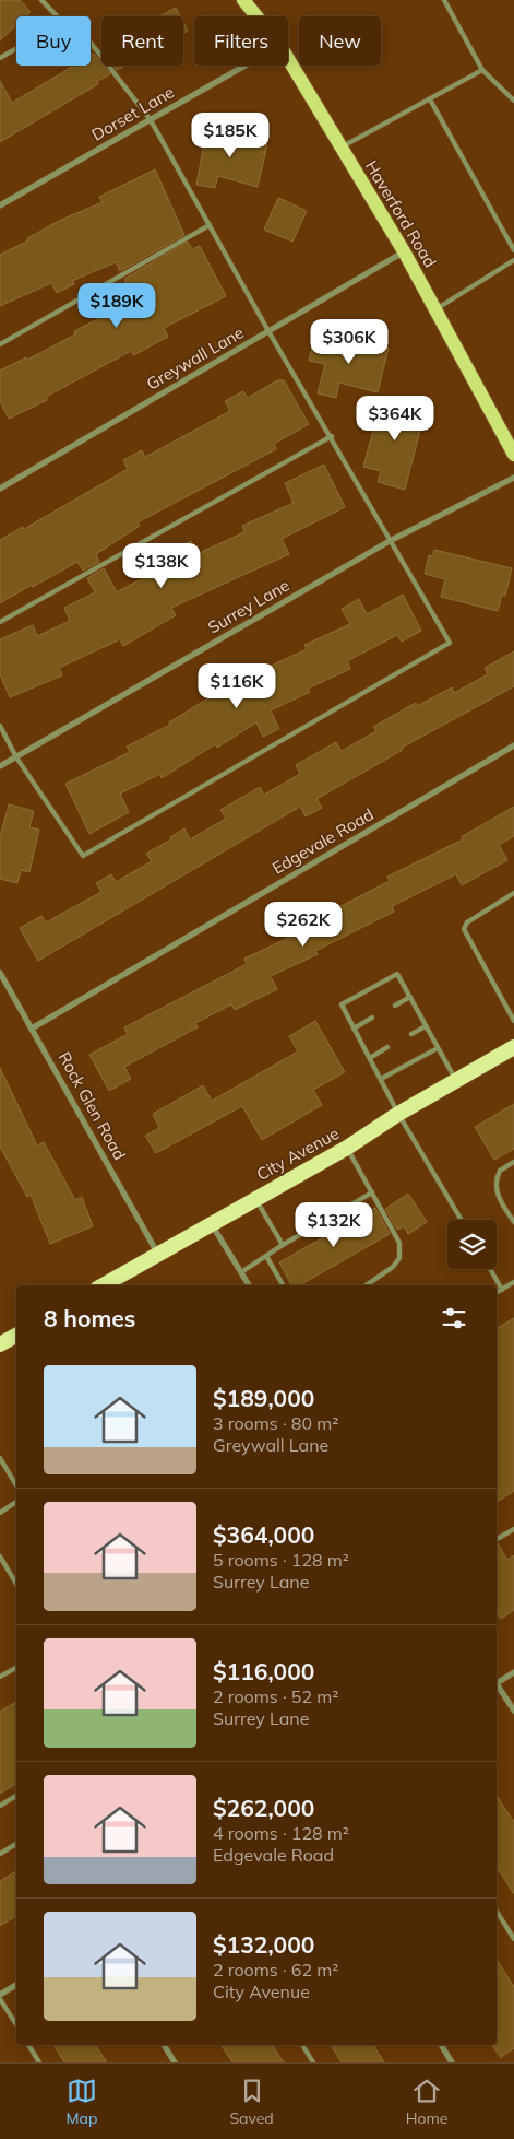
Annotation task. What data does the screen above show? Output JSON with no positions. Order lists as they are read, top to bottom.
{
  "streets": {
    "highway": ["City Avenue"],
    "main road": ["Haverford Road"],
    "street": [
      "Dorset Lane",
      "Greywall Lane",
      "Surrey Lane",
      "Edgevale Road",
      "Rock Glen Road"
    ]
  },
  "crossings": [
    ["Haverford Road", "Greywall Lane"],
    ["Edgevale Road", "Rock Glen Road"],
    ["Rock Glen Road", "City Avenue"]
  ],
  "page": {
    "chip": [
      "Buy",
      "Rent",
      "Filters",
      "New"
    ],
    "price": [
      "$185K",
      "$189K",
      "$306K",
      "$364K",
      "$138K",
      "$116K",
      "$262K",
      "$132K"
    ],
    "heading": "8 homes",
    "list": [
      {
        "name": "$189,000",
        "note": "3 rooms · 80 m² · Greywall Lane"
      },
      {
        "name": "$364,000",
        "note": "5 rooms · 128 m² · Surrey Lane"
      },
      {
        "name": "$116,000",
        "note": "2 rooms · 52 m² · Surrey Lane"
      },
      {
        "name": "$262,000",
        "note": "4 rooms · 128 m² · Edgevale Road"
      },
      {
        "name": "$132,000",
        "note": "2 rooms · 62 m² · City Avenue"
      }
    ],
    "tabs": ["Map", "Saved", "Home"]
  }
}
